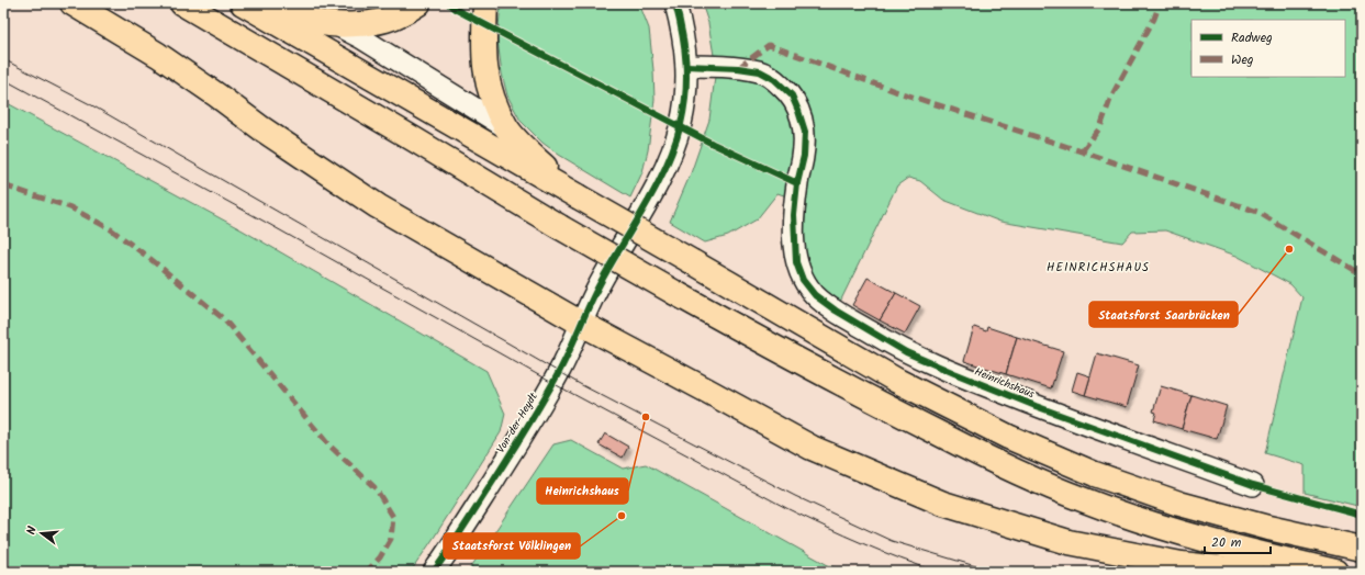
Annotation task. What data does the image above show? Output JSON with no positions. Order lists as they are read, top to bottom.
{
  "streets": {
    "street": ["Heinrichshaus", "Von-der-Heydt"]
  },
  "crossings": [
    ["Heinrichshaus", "Von-der-Heydt"]
  ],
  "districts": ["HEINRICHSHAUS"],
  "places": ["Staatsforst Saarbrücken", "Heinrichshaus", "Staatsforst Völklingen"],
  "legend": ["Radweg", "Weg"],
  "scale_bar": "20 m",
  "north": "left"
}
